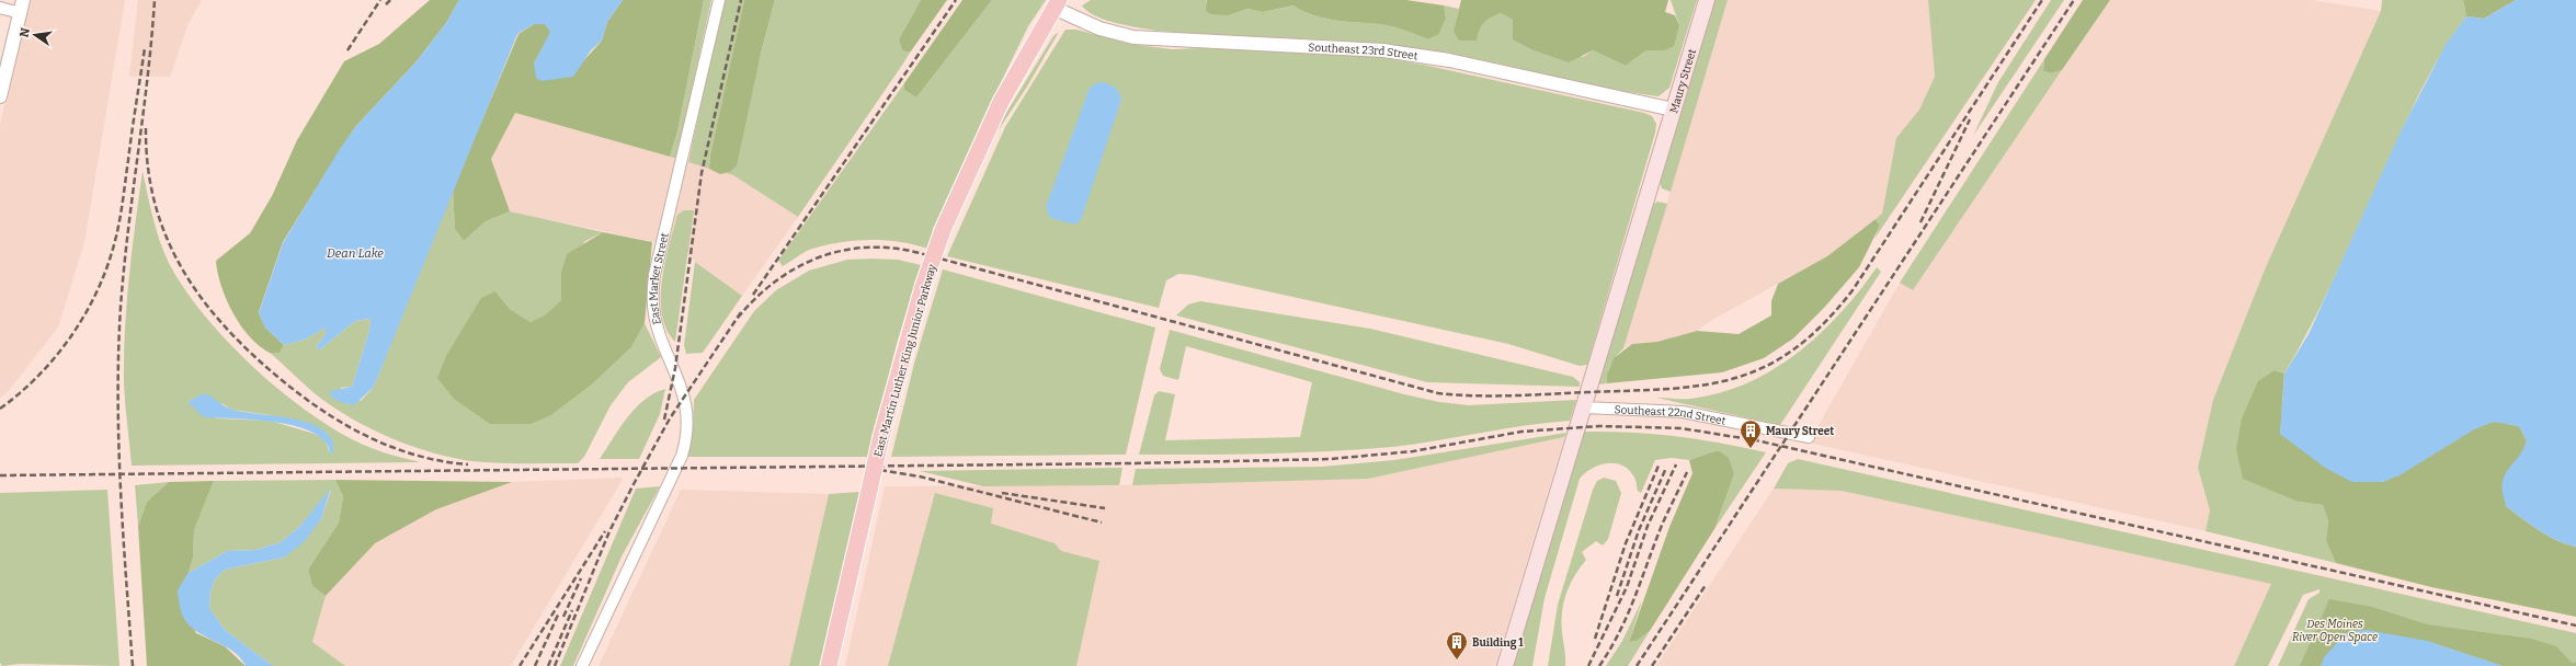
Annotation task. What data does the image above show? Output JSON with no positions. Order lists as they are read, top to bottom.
{
  "streets": {
    "main road": ["Maury Street", "East Martin Luther King Junior Parkway"],
    "street": ["Southeast 23rd Street", "East Market Street", "Southeast 22nd Street"]
  },
  "crossings": [
    ["Southeast 23rd Street", "Maury Street"],
    ["Southeast 23rd Street", "East Martin Luther King Junior Parkway"],
    ["Maury Street", "Southeast 22nd Street"]
  ],
  "water": ["Dean Lake"],
  "parks": ["Des Moines River Open Space"],
  "places": {
    "building": ["Maury Street", "Building 1"]
  },
  "north": "left"
}
